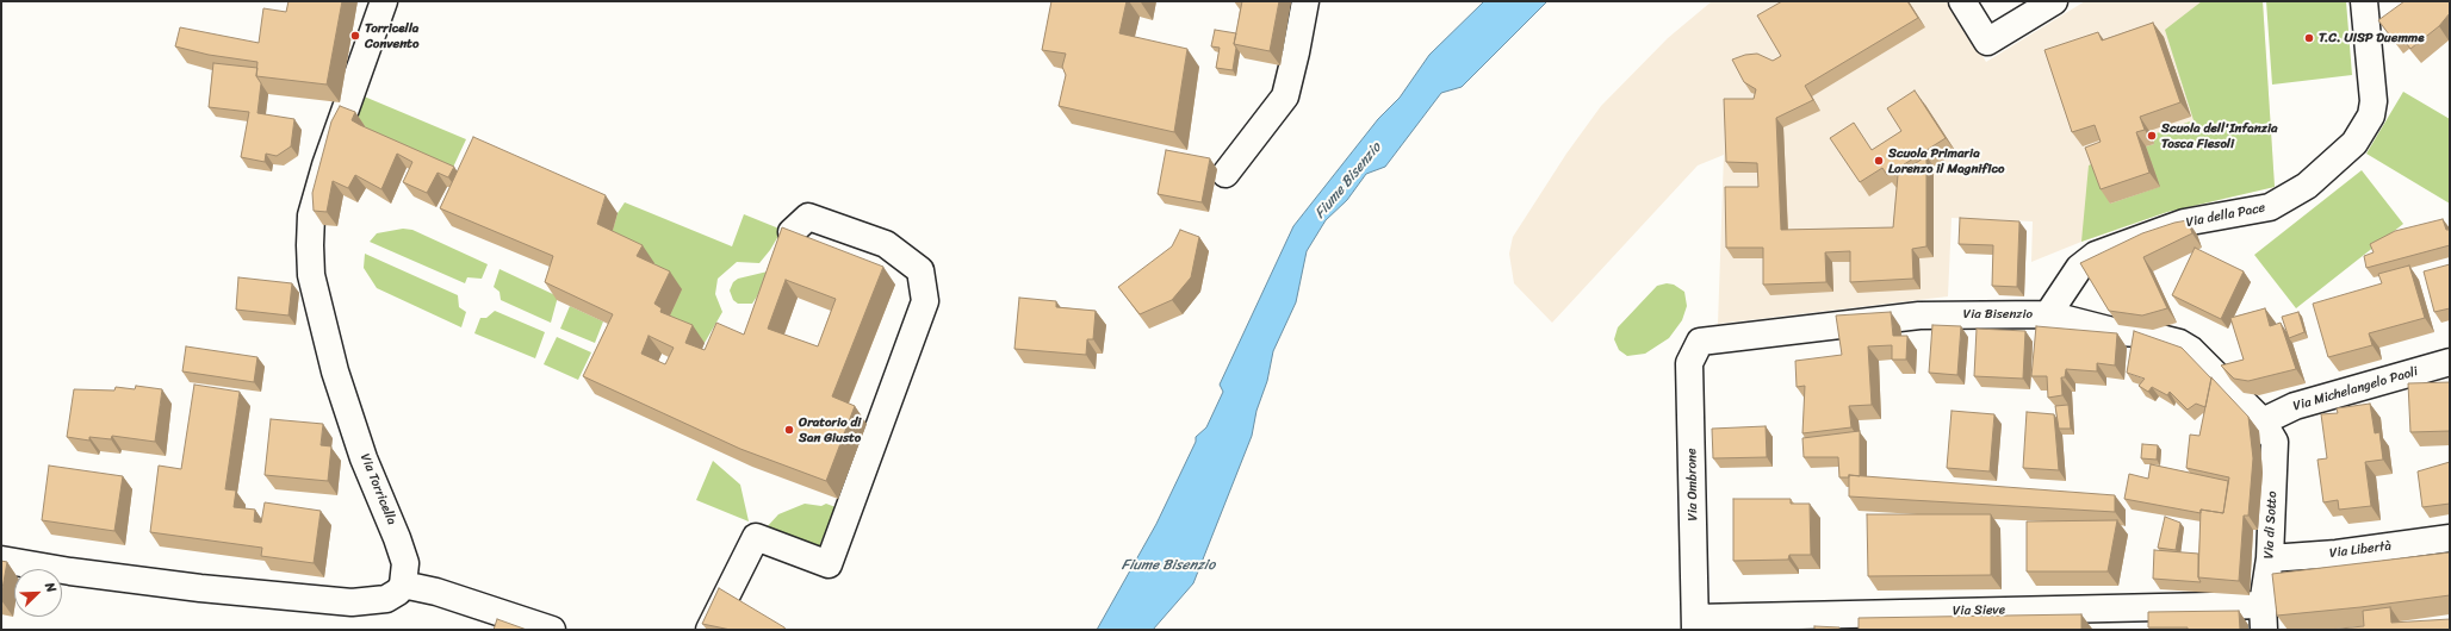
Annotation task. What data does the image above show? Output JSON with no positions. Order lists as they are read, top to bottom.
{
  "streets": {
    "street": [
      "Via della Pace",
      "Via Bisenzio",
      "Via Michelangelo Paoli",
      "Via Ombrone",
      "Via Torricella",
      "Via di Sotto",
      "Via Libertà",
      "Via Sieve"
    ]
  },
  "crossings": [
    ["Via della Pace", "Via Bisenzio"],
    ["Via Bisenzio", "Via Michelangelo Paoli"],
    ["Via Bisenzio", "Via Ombrone"],
    ["Via Bisenzio", "Via di Sotto"],
    ["Via Michelangelo Paoli", "Via di Sotto"],
    ["Via Ombrone", "Via Sieve"],
    ["Via di Sotto", "Via Libertà"],
    ["Via di Sotto", "Via Sieve"]
  ],
  "water": ["Fiume Bisenzio"],
  "places": [
    "Torricella Convento",
    "T.C. UISP Duemme",
    "Scuola dell'Infanzia Tosca Fiesoli",
    "Scuola Primaria Lorenzo il Magnifico",
    "Oratorio di San Giusto"
  ],
  "north": "top right"
}
